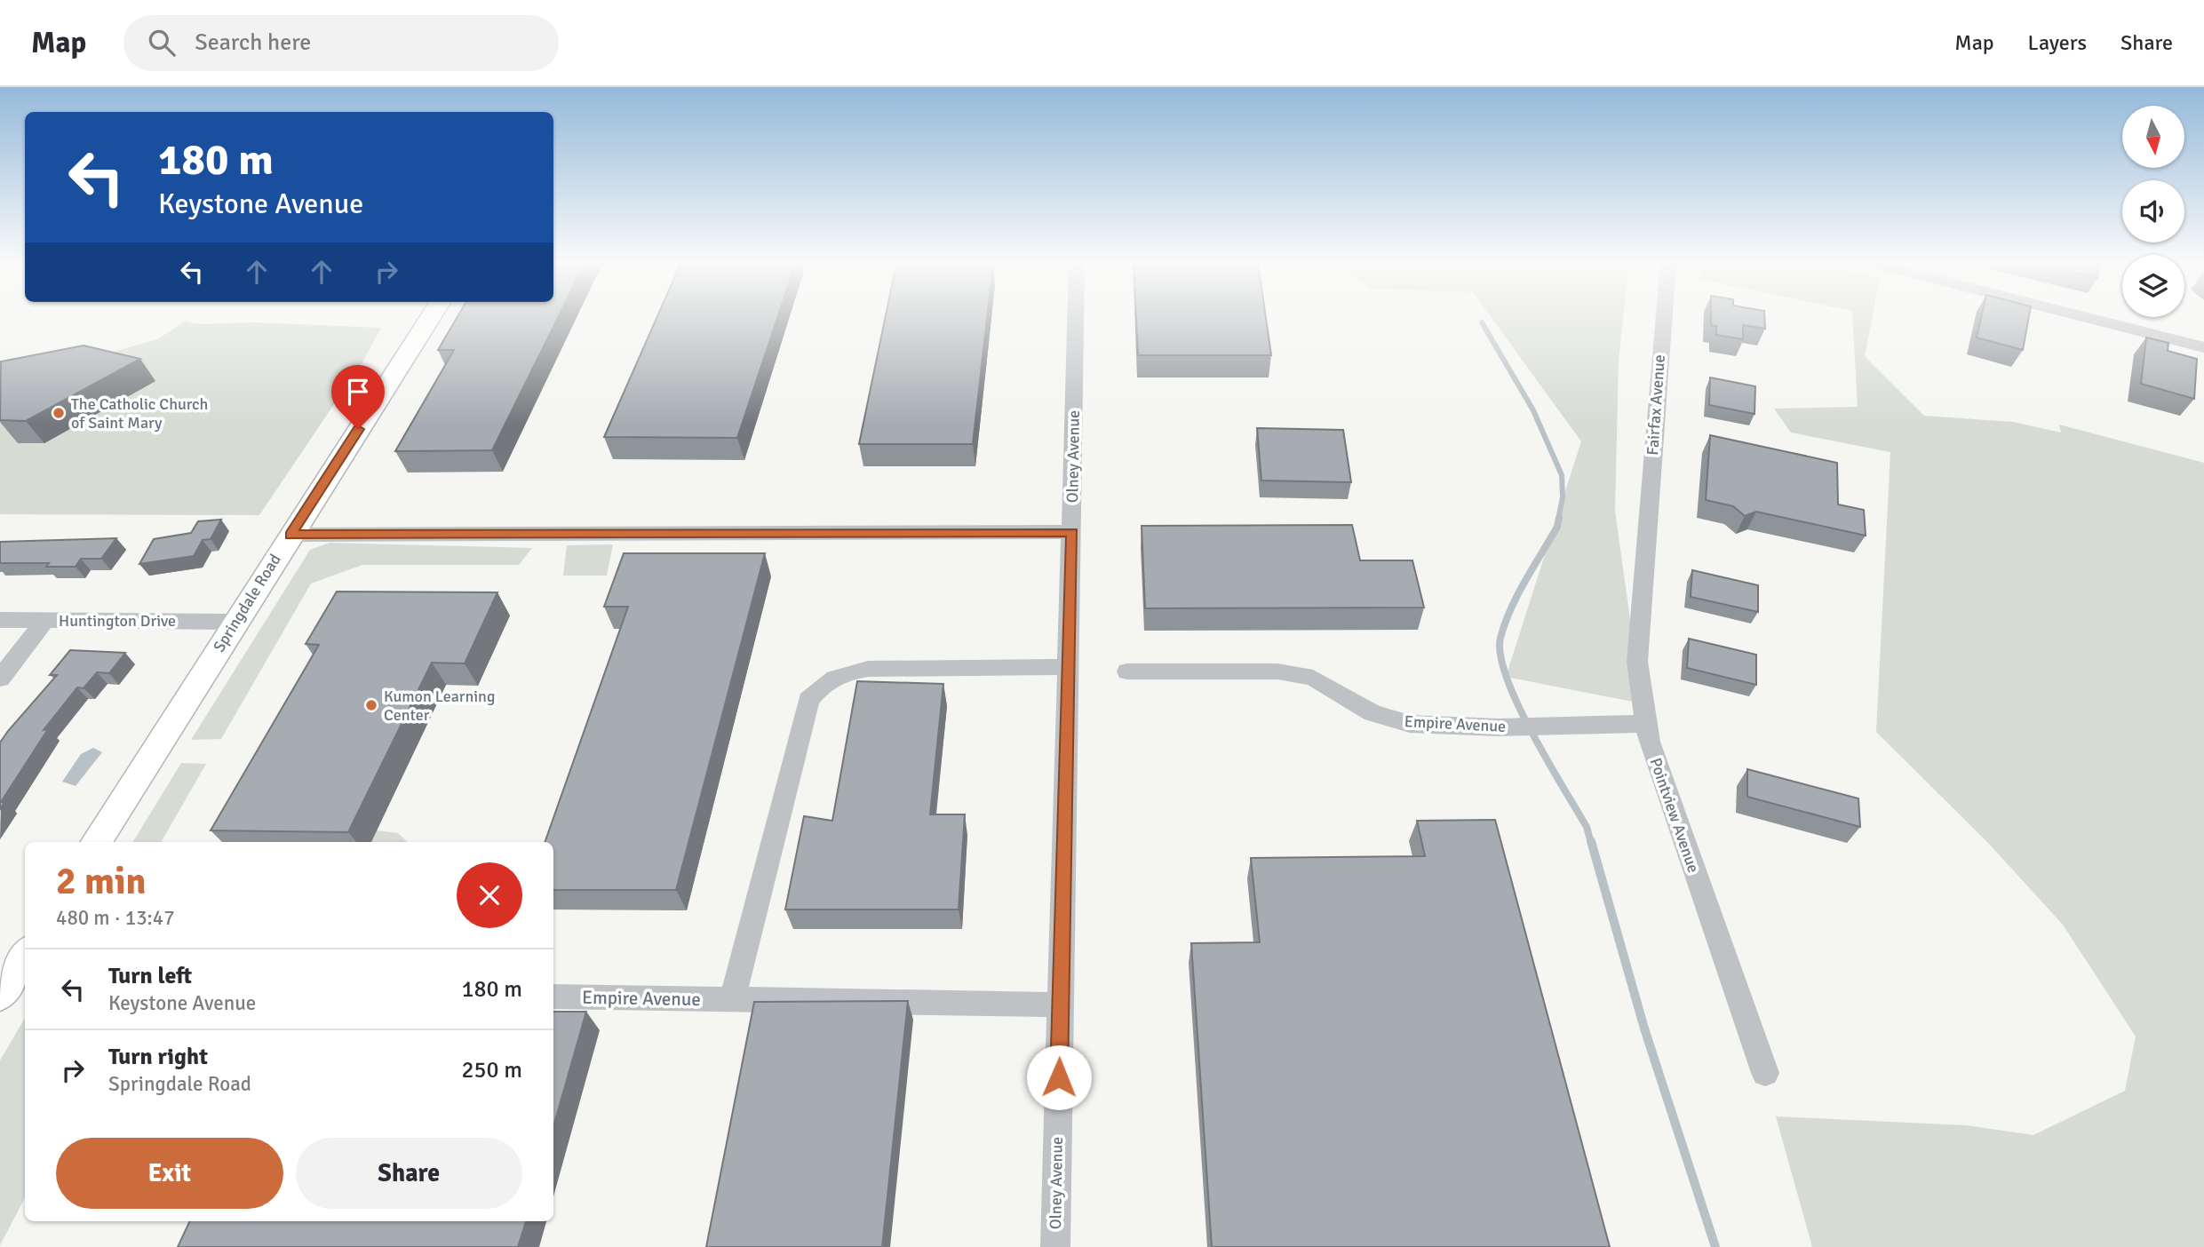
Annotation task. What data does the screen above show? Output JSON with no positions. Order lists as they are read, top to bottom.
{
  "streets": {
    "main road": ["Springdale Road"],
    "street": [
      "Fairfax Avenue",
      "Olney Avenue",
      "Huntington Drive",
      "Empire Avenue",
      "Pointview Avenue"
    ]
  },
  "crossings": [
    ["Fairfax Avenue", "Pointview Avenue"],
    ["Olney Avenue", "Empire Avenue"],
    ["Springdale Road", "Huntington Drive"],
    ["Empire Avenue", "Pointview Avenue"]
  ],
  "places": ["The Catholic Church of Saint Mary", "Kumon Learning Center"],
  "north": "bottom",
  "page": {
    "header": "Map",
    "search": "Search here",
    "nav": ["Map", "Layers", "Share"],
    "turn": ["180 m", "Keystone Avenue"],
    "heading": ["2 min", "480 m · 13:47"],
    "list": [
      {
        "name": "Turn left",
        "note": "Keystone Avenue",
        "value": "180 m"
      },
      {
        "name": "Turn right",
        "note": "Springdale Road",
        "value": "250 m"
      }
    ],
    "buttons": ["Exit", "Share"]
  }
}
